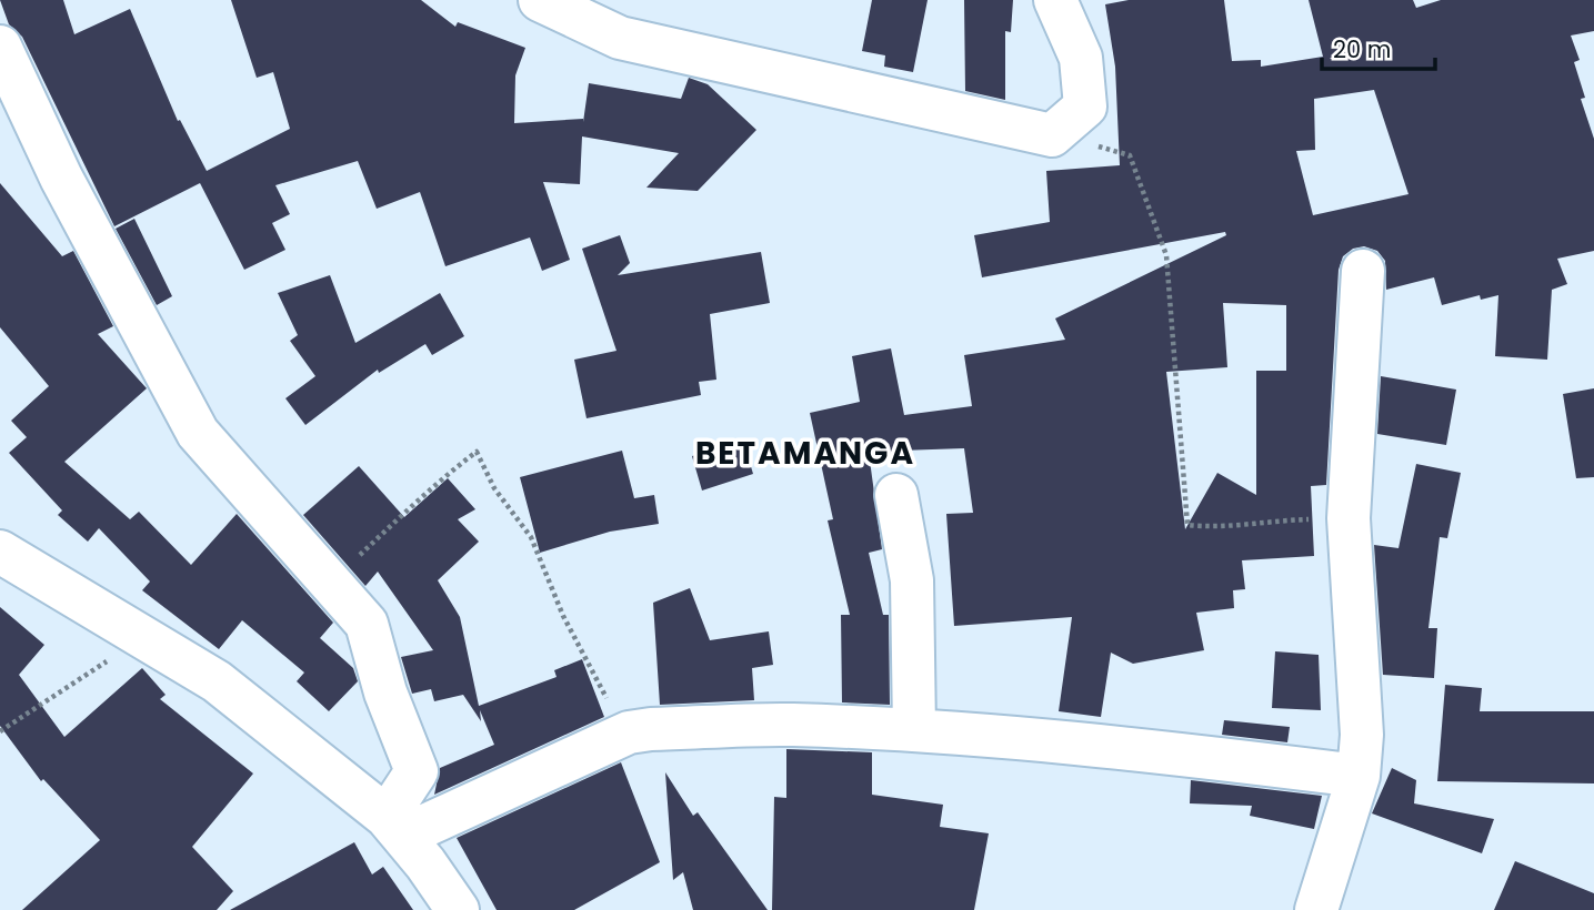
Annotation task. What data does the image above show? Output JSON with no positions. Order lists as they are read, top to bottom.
{
  "districts": ["BETAMANGA"],
  "scale_bar": "20 m"
}
